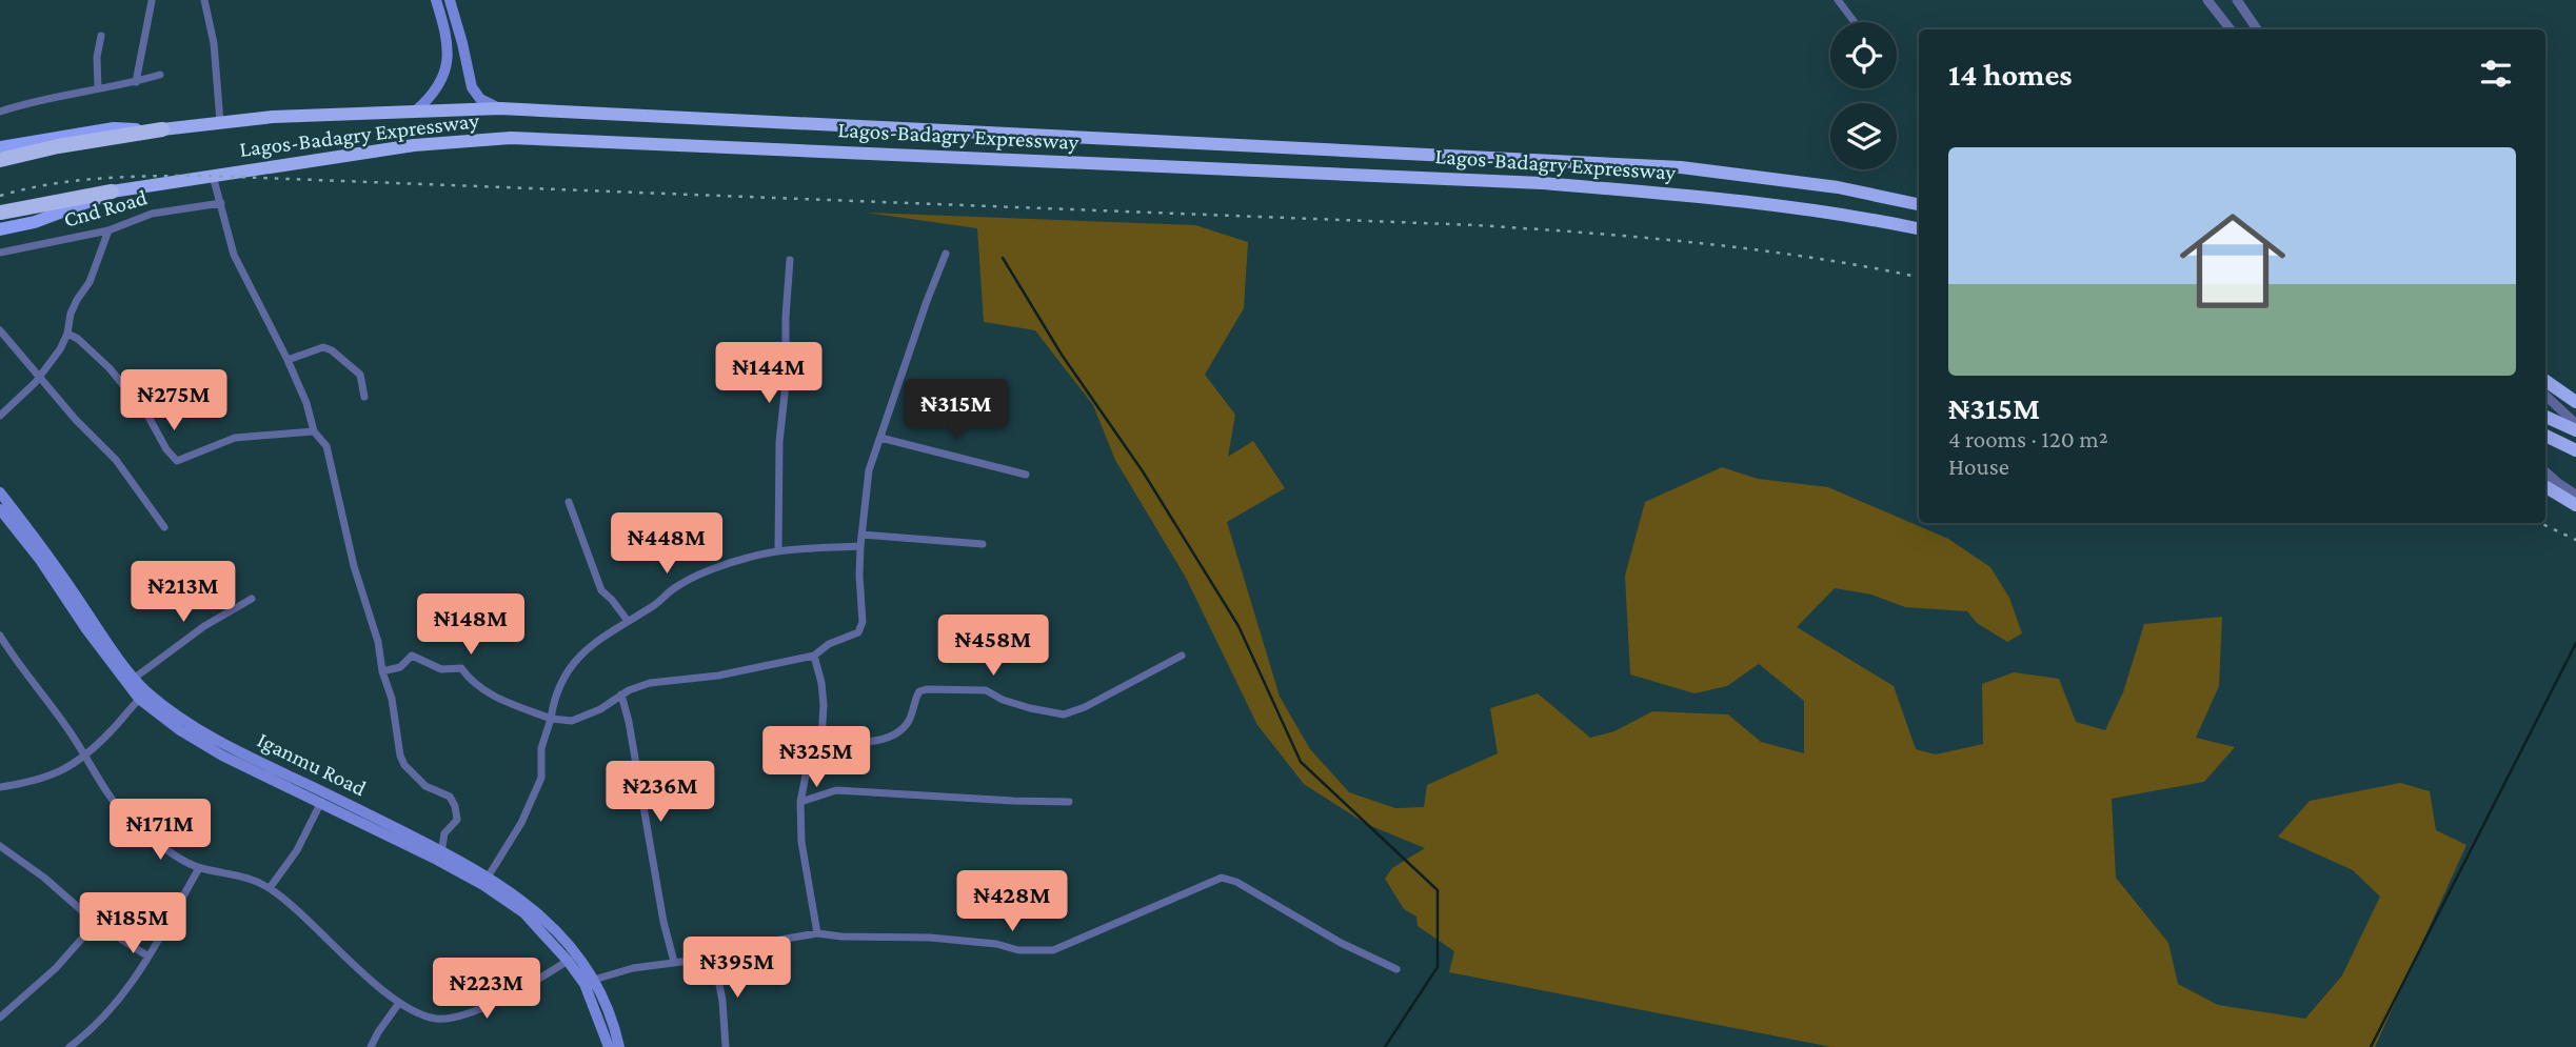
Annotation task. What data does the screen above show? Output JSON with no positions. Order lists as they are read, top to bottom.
{
  "streets": {
    "highway": ["Lagos-Badagry Expressway"],
    "main road": ["Iganmu Road"],
    "street": ["Cnd Road"]
  },
  "page": {
    "heading": "14 homes",
    "list": [
      {
        "name": "₦315M",
        "note": "4 rooms · 120 m² · House"
      }
    ],
    "price": [
      "₦144M",
      "₦275M",
      "₦315M",
      "₦448M",
      "₦213M",
      "₦148M",
      "₦458M",
      "₦325M",
      "₦236M",
      "₦171M",
      "₦428M",
      "₦185M",
      "₦395M",
      "₦223M"
    ]
  }
}
